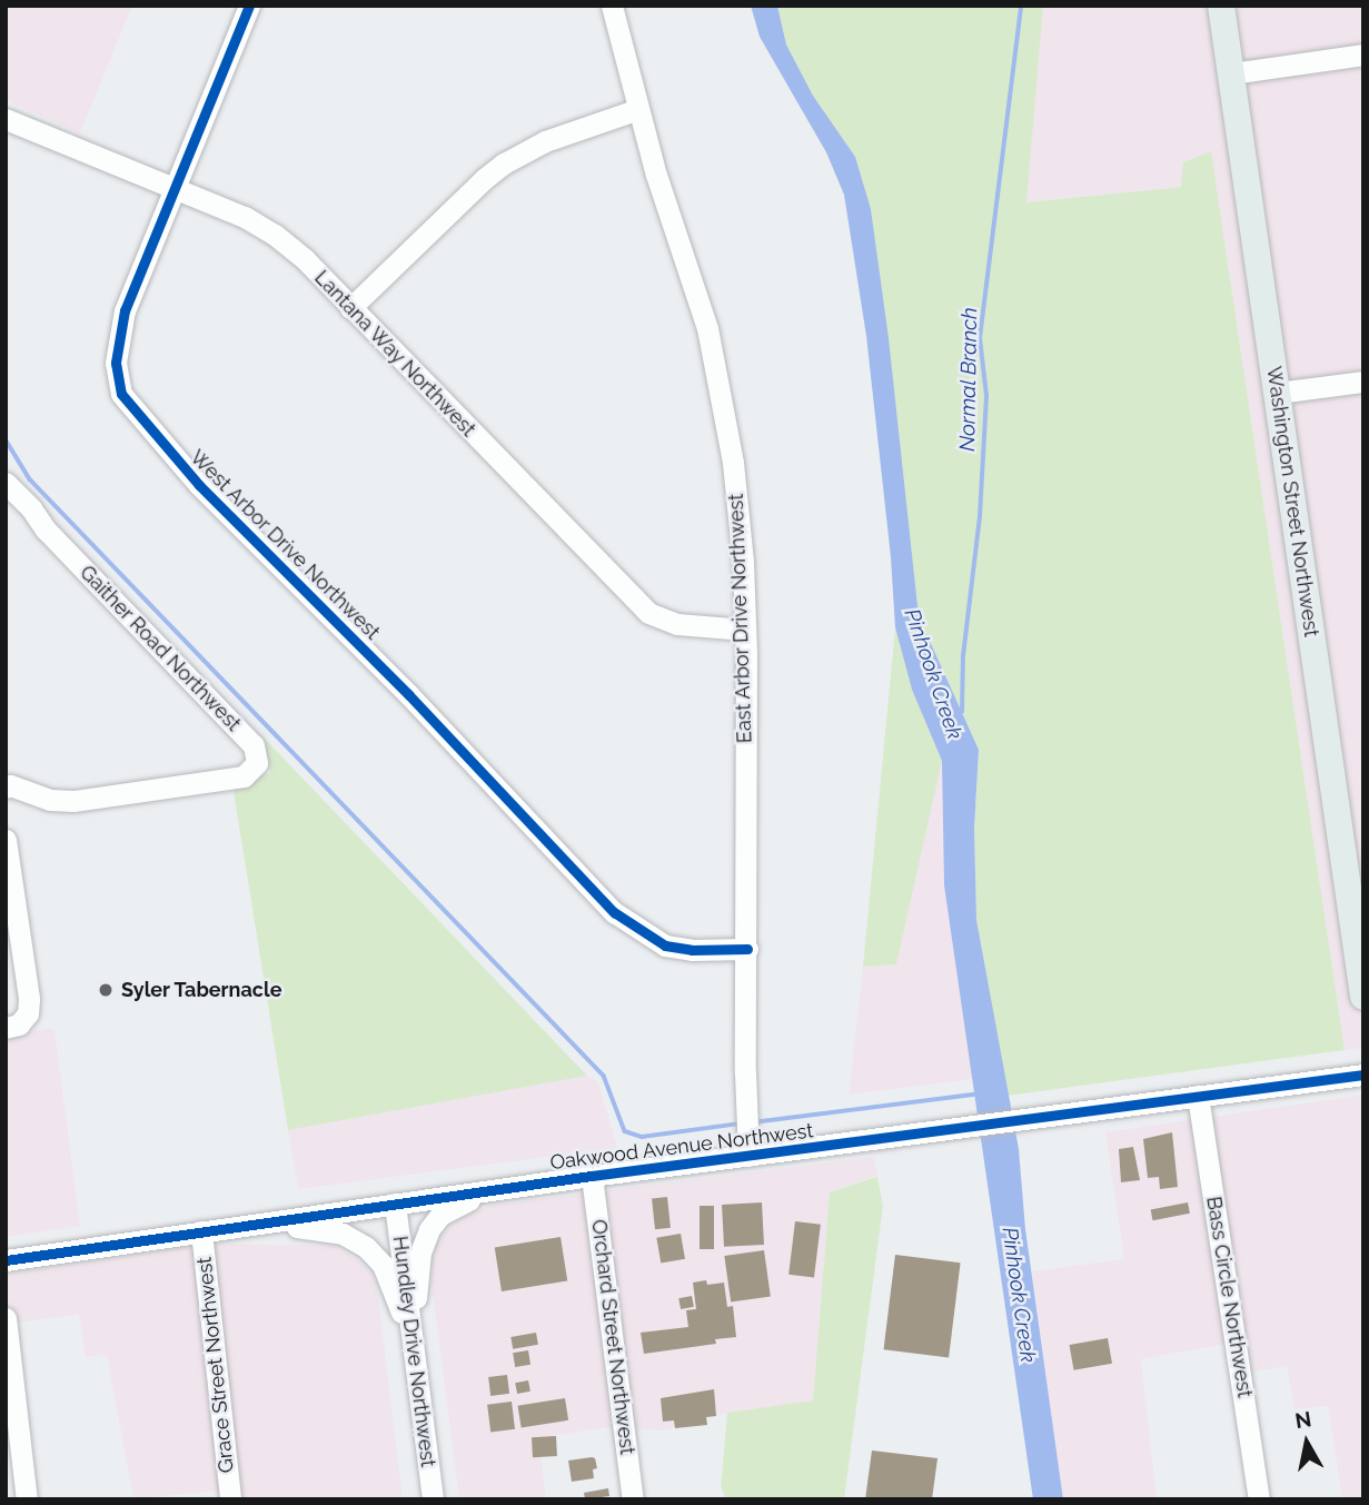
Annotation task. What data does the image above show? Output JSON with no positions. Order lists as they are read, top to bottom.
{
  "streets": {
    "main road": ["Washington Street Northwest"],
    "street": [
      "Lantana Way Northwest",
      "West Arbor Drive Northwest",
      "East Arbor Drive Northwest",
      "Gaither Road Northwest",
      "Oakwood Avenue Northwest",
      "Bass Circle Northwest",
      "Orchard Street Northwest",
      "Hundley Drive Northwest",
      "Grace Street Northwest"
    ]
  },
  "crossings": [
    ["Lantana Way Northwest", "West Arbor Drive Northwest"],
    ["Lantana Way Northwest", "East Arbor Drive Northwest"],
    ["West Arbor Drive Northwest", "East Arbor Drive Northwest"],
    ["East Arbor Drive Northwest", "Oakwood Avenue Northwest"],
    ["Oakwood Avenue Northwest", "Bass Circle Northwest"],
    ["Oakwood Avenue Northwest", "Orchard Street Northwest"],
    ["Oakwood Avenue Northwest", "Hundley Drive Northwest"],
    ["Oakwood Avenue Northwest", "Grace Street Northwest"]
  ],
  "water": ["Normal Branch", "Pinhook Creek"],
  "places": ["Syler Tabernacle"],
  "north": "top"
}
